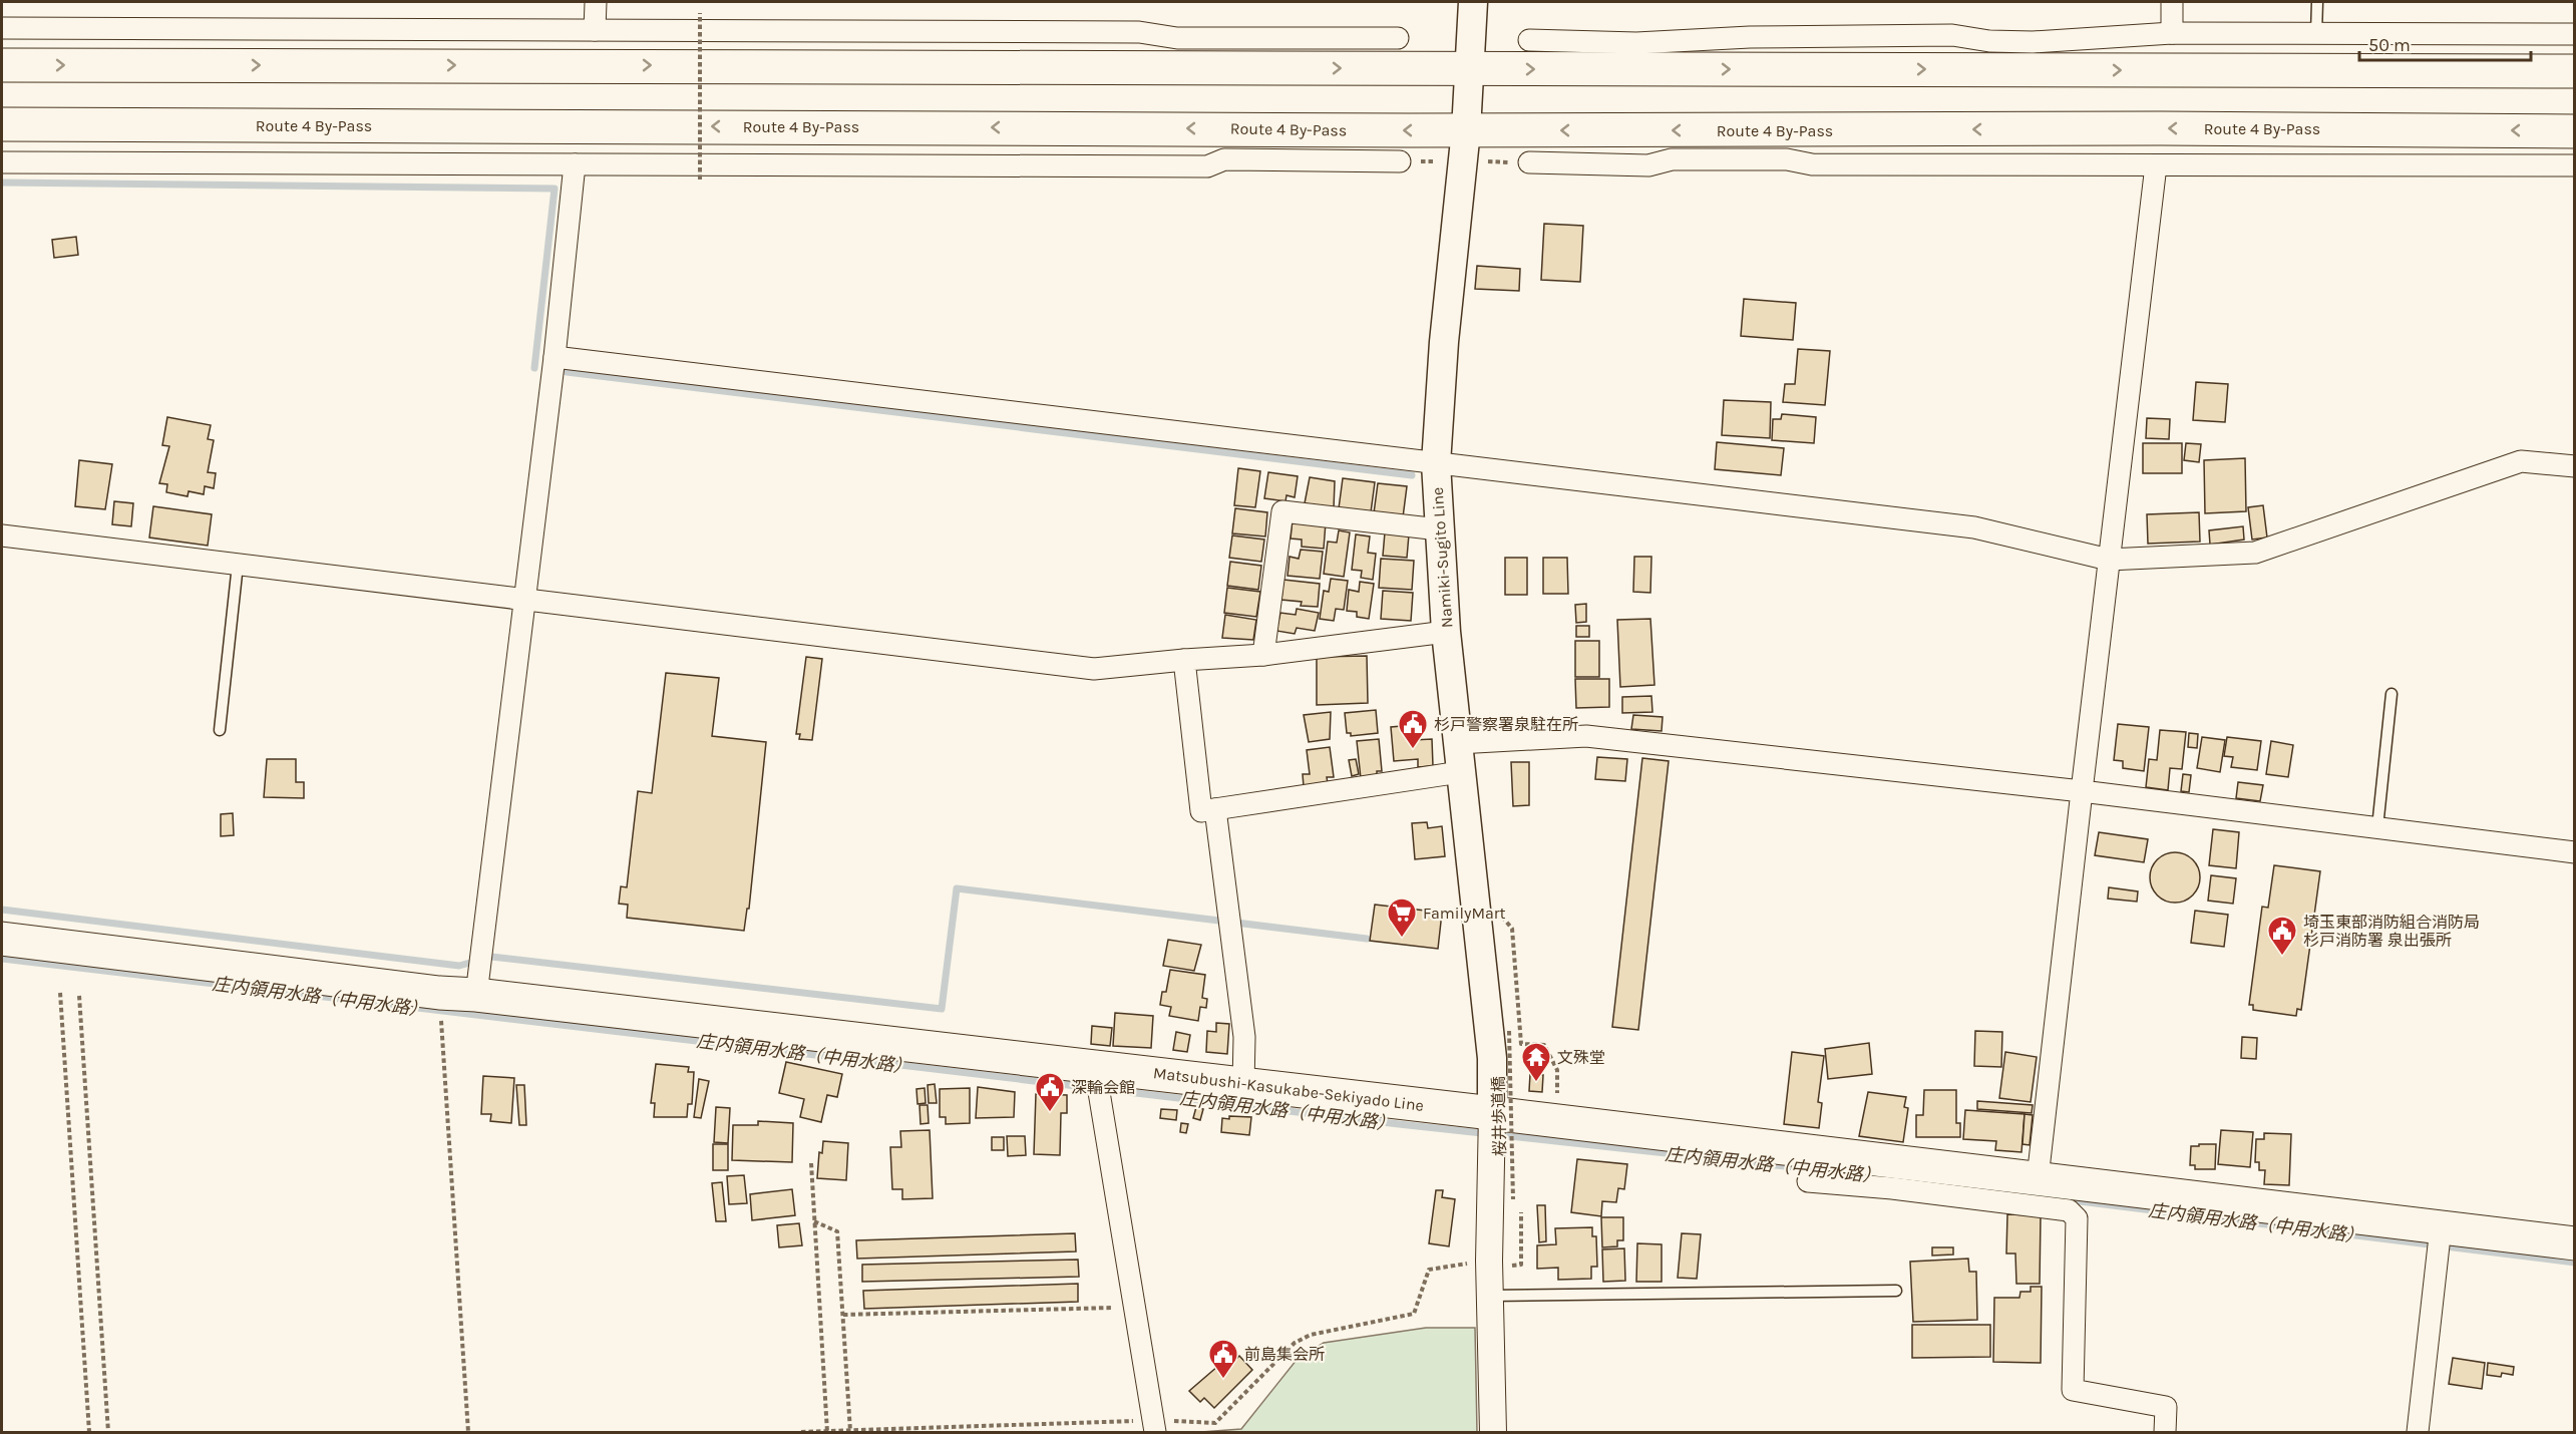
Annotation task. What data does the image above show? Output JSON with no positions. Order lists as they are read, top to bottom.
{
  "streets": {
    "main road": ["Route 4 By-Pass", "Namiki-Sugito Line", "Matsubushi-Kasukabe-Sekiyado Line"],
    "path": ["桜井歩道橋"]
  },
  "crossings": [
    ["Route 4 By-Pass", "Namiki-Sugito Line"],
    ["Namiki-Sugito Line", "Matsubushi-Kasukabe-Sekiyado Line"]
  ],
  "water": ["庄内領用水路（中用水路）"],
  "places": {
    "public building": [
      "杉戸警察署泉駐在所",
      "埼玉東部消防組合消防局 杉戸消防署 泉出張所",
      "深輪会館",
      "前島集会所"
    ],
    "supermarket": ["FamilyMart"],
    "temple": ["文殊堂"]
  },
  "scale_bar": "50 m"
}
